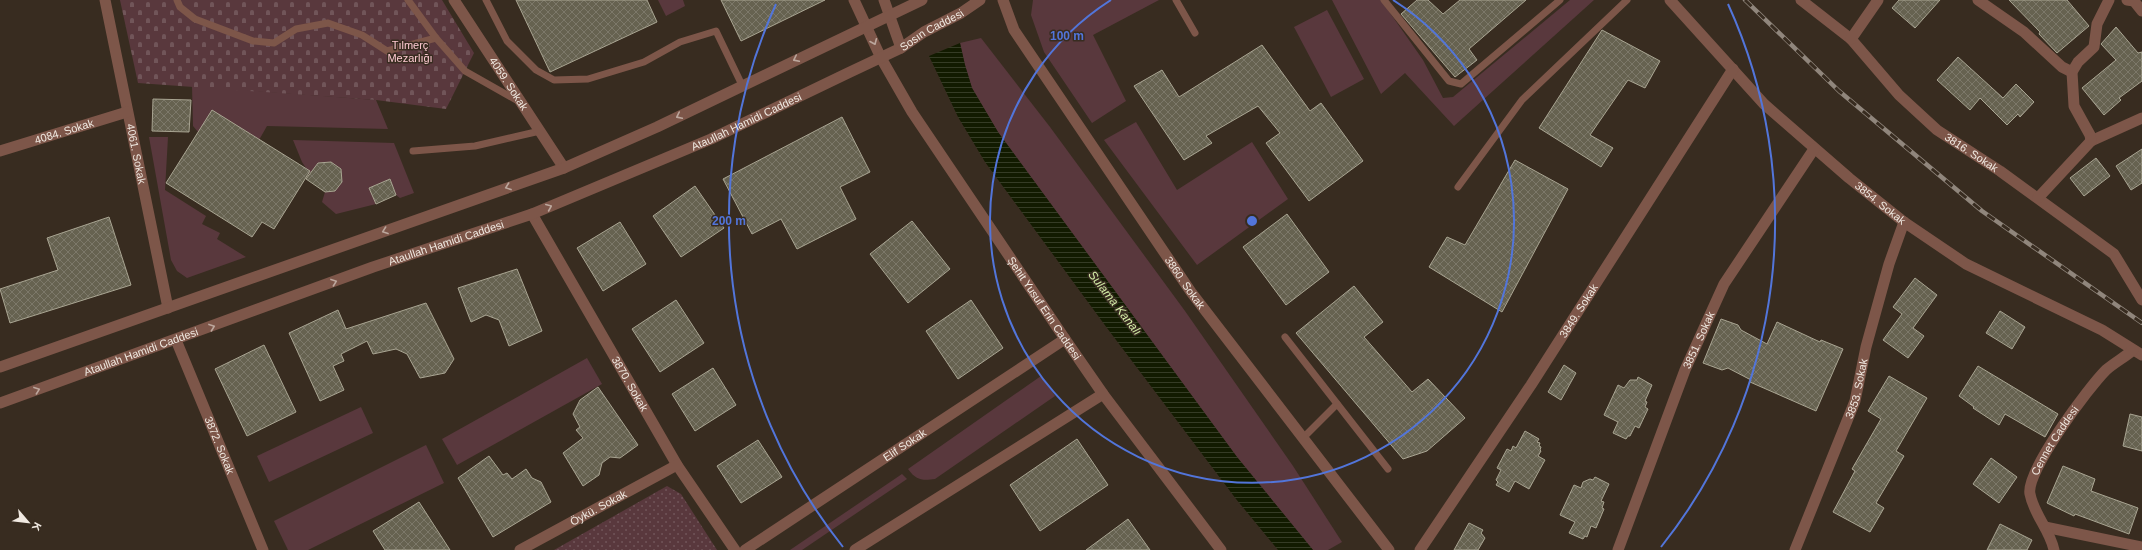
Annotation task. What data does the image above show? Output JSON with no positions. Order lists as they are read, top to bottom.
{
  "streets": {
    "street": [
      "Sosın Caddesi",
      "4059. Sokak",
      "Ataullah Hamidi Caddesi",
      "4084. Sokak",
      "3816. Sokak",
      "4061. Sokak",
      "3854. Sokak",
      "3860. Sokak",
      "Şehit Yusuf Erin Caddesi",
      "3849. Sokak",
      "3851. Sokak",
      "3870. Sokak",
      "3853. Sokak",
      "Cennet Caddesi",
      "Elif Sokak",
      "3872. Sokak",
      "Öykü. Sokak"
    ]
  },
  "crossings": [
    ["Sosın Caddesi", "Ataullah Hamidi Caddesi"],
    ["Sosın Caddesi", "Şehit Yusuf Erin Caddesi"],
    ["Ataullah Hamidi Caddesi", "Şehit Yusuf Erin Caddesi"],
    ["Ataullah Hamidi Caddesi", "3870. Sokak"],
    ["Ataullah Hamidi Caddesi", "3872. Sokak"],
    ["4084. Sokak", "4061. Sokak"],
    ["3854. Sokak", "3849. Sokak"],
    ["3854. Sokak", "3851. Sokak"],
    ["3854. Sokak", "3853. Sokak"],
    ["3854. Sokak", "Cennet Caddesi"],
    ["Şehit Yusuf Erin Caddesi", "Elif Sokak"],
    ["3870. Sokak", "Öykü. Sokak"]
  ],
  "water": ["Sulama Kanalı"],
  "parks": ["Tılmerç Mezarlığı"],
  "north": "bottom right",
  "rings": ["100 m", "200 m"]
}
